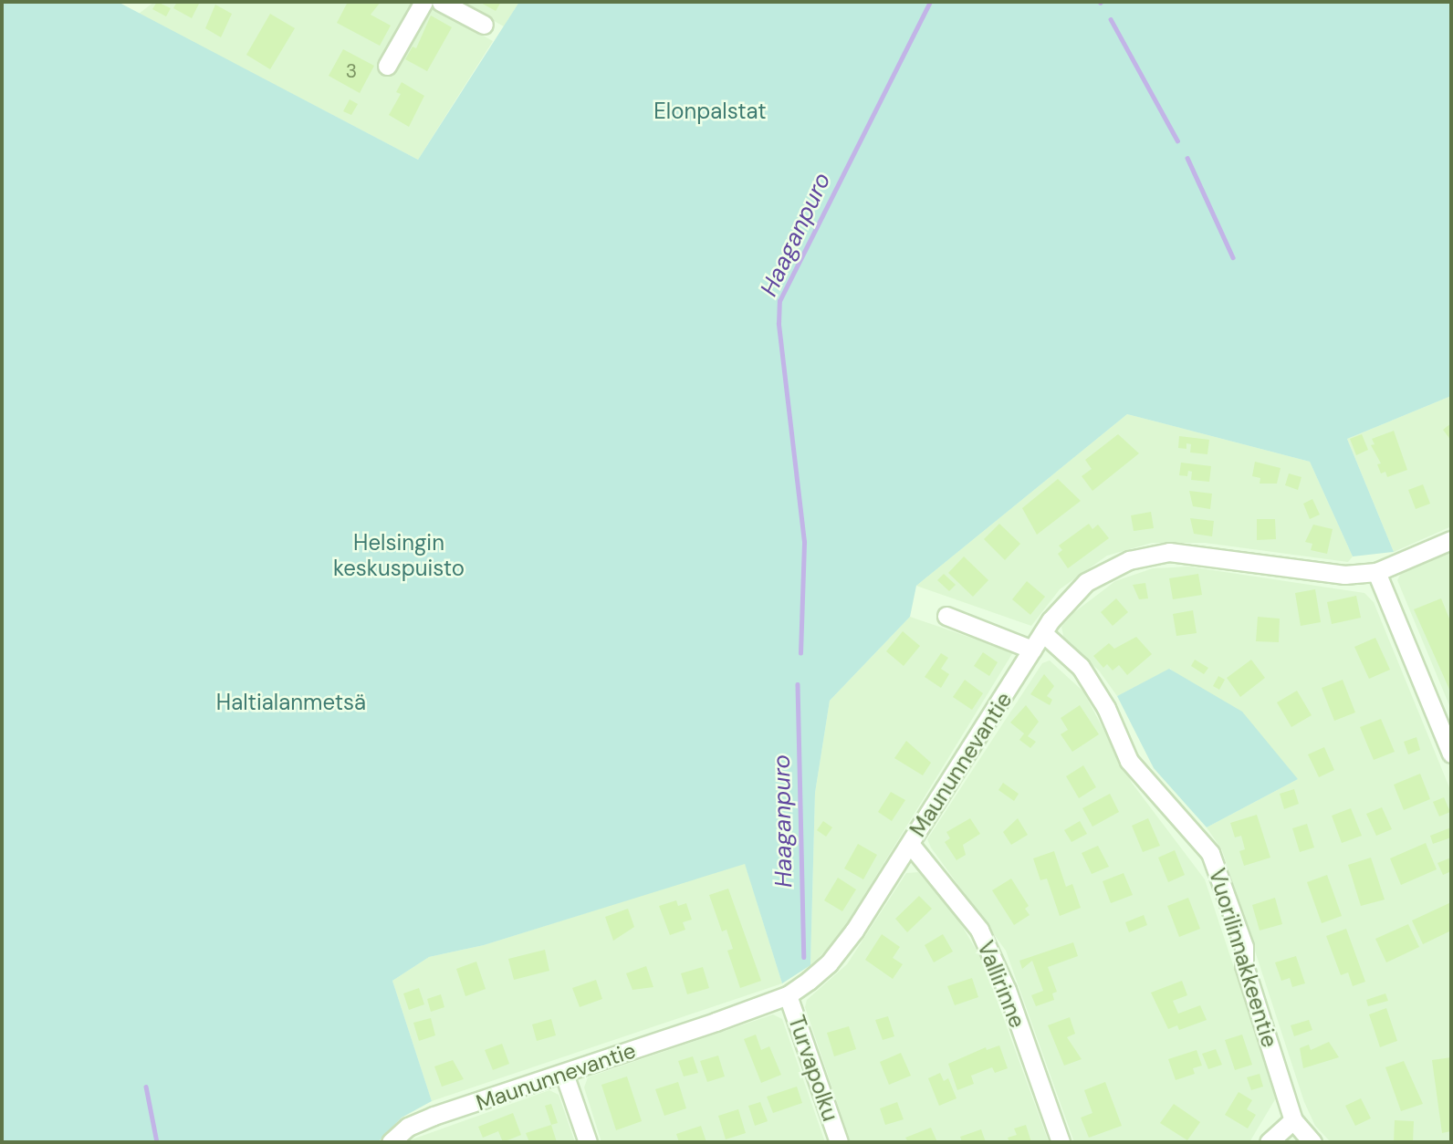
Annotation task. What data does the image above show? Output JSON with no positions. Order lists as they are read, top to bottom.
{
  "streets": {
    "street": [
      "Maununnevantie",
      "Vuorilinnakkeentie",
      "Vallirinne",
      "Turvapolku"
    ]
  },
  "crossings": [
    ["Maununnevantie", "Vuorilinnakkeentie"],
    ["Maununnevantie", "Vallirinne"],
    ["Maununnevantie", "Turvapolku"]
  ],
  "water": ["Haaganpuro"],
  "parks": ["Elonpalstat", "Helsingin keskuspuisto", "Haltialanmetsä"],
  "house_numbers": ["3"]
}
